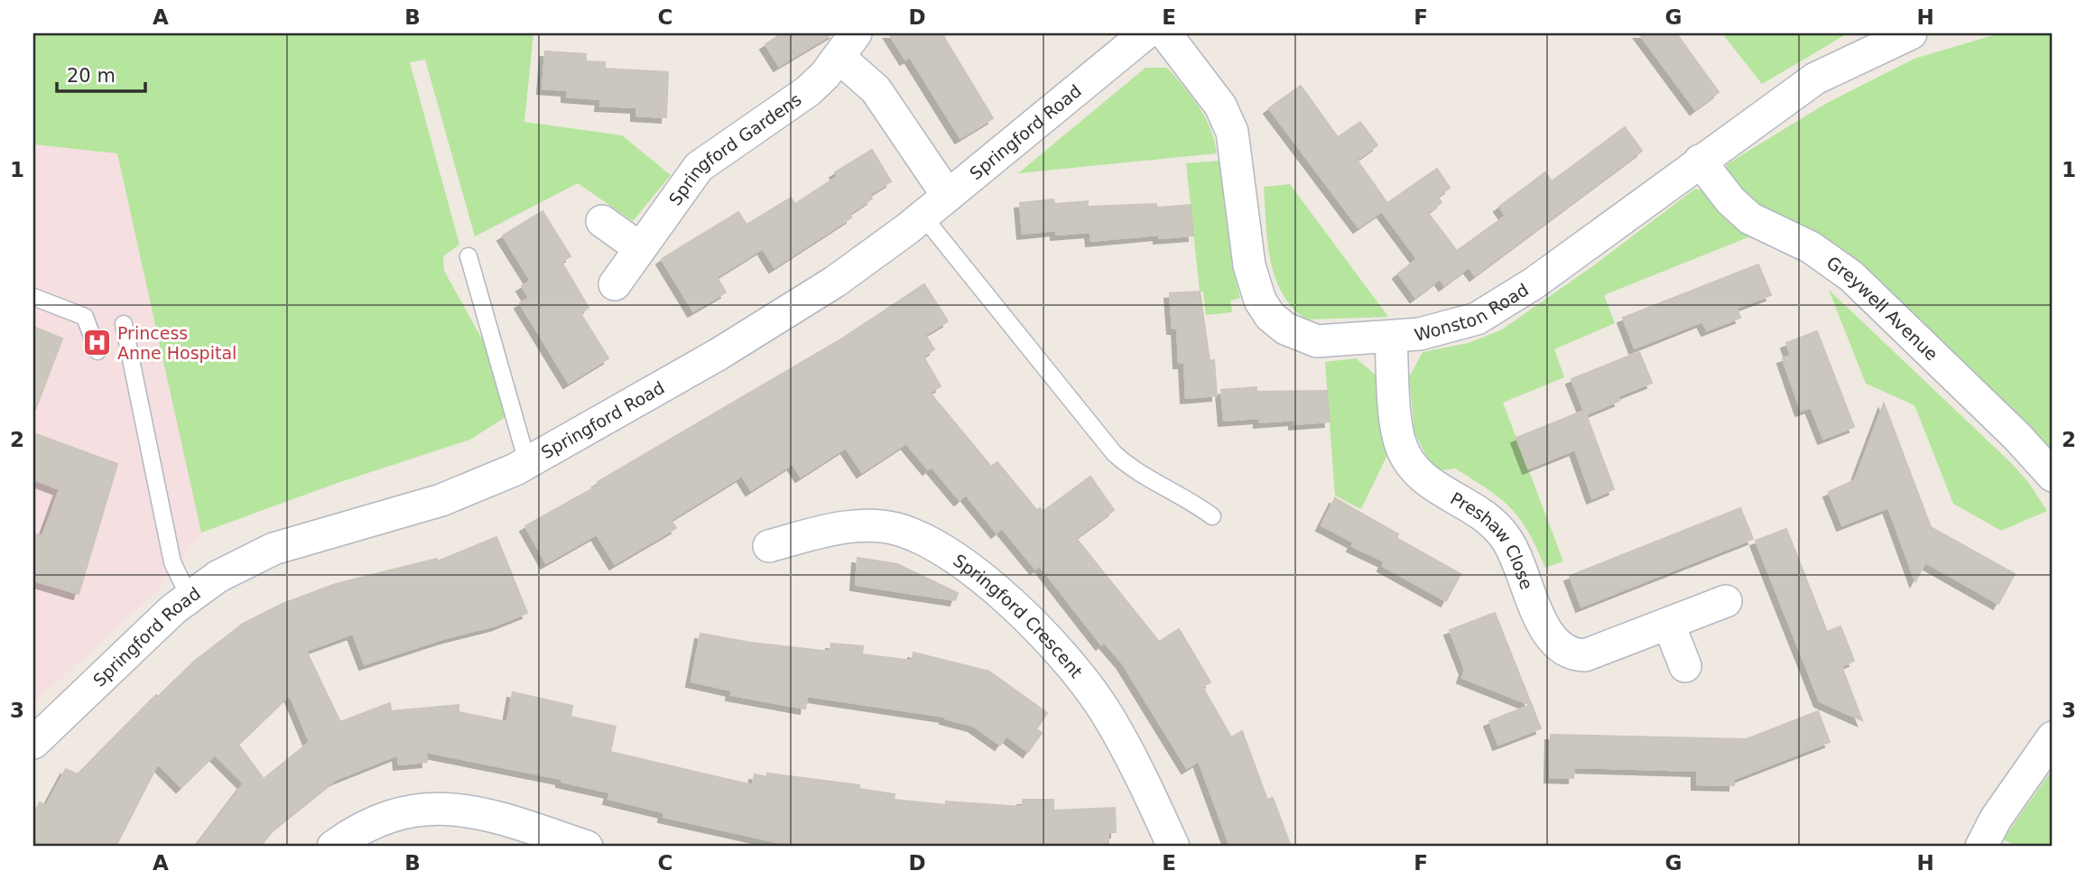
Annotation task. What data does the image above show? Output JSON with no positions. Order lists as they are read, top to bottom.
{
  "streets": {
    "street": [
      "Springford Road",
      "Springford Gardens",
      "Wonston Road",
      "Greywell Avenue",
      "Preshaw Close",
      "Springford Crescent"
    ]
  },
  "crossings": [
    ["Springford Road", "Springford Gardens"],
    ["Wonston Road", "Greywell Avenue"],
    ["Wonston Road", "Preshaw Close"]
  ],
  "places": {
    "hospital": ["Princess Anne Hospital"]
  },
  "scale_bar": "20 m",
  "grid": {
    "columns": [
      "A",
      "B",
      "C",
      "D",
      "E",
      "F",
      "G",
      "H"
    ],
    "rows": ["1", "2", "3"]
  }
}
